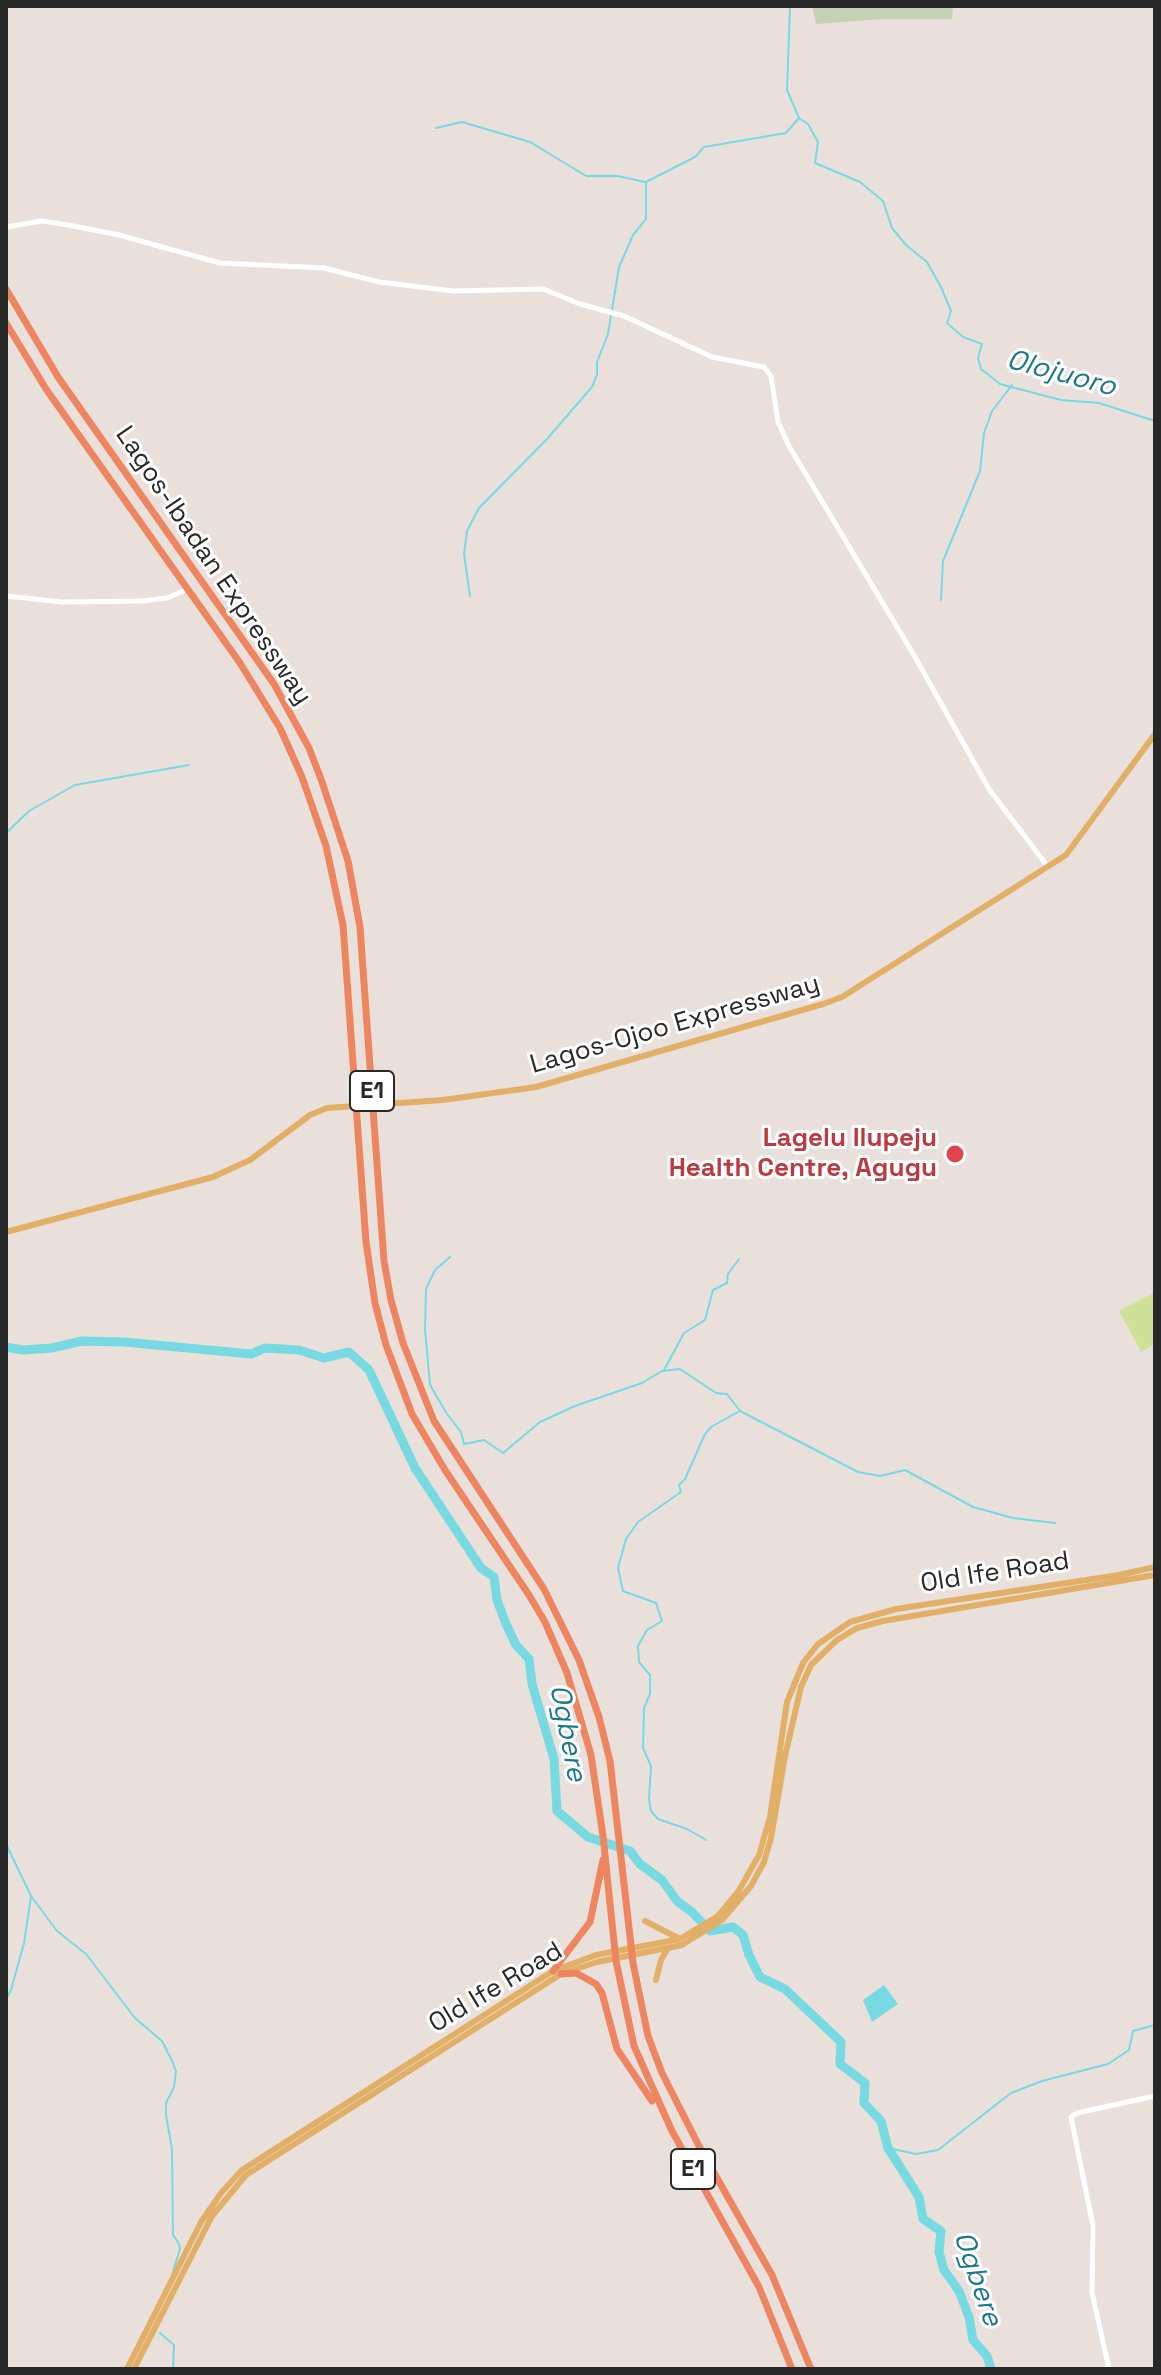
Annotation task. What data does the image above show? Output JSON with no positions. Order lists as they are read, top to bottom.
{
  "streets": {
    "highway": ["Lagos-Ibadan Expressway", "E1"],
    "main road": ["Lagos-Ojoo Expressway", "Old Ife Road"]
  },
  "water": ["Olojuoro", "Ogbere"],
  "places": ["Lagelu Ilupeju Health Centre, Agugu"]
}
